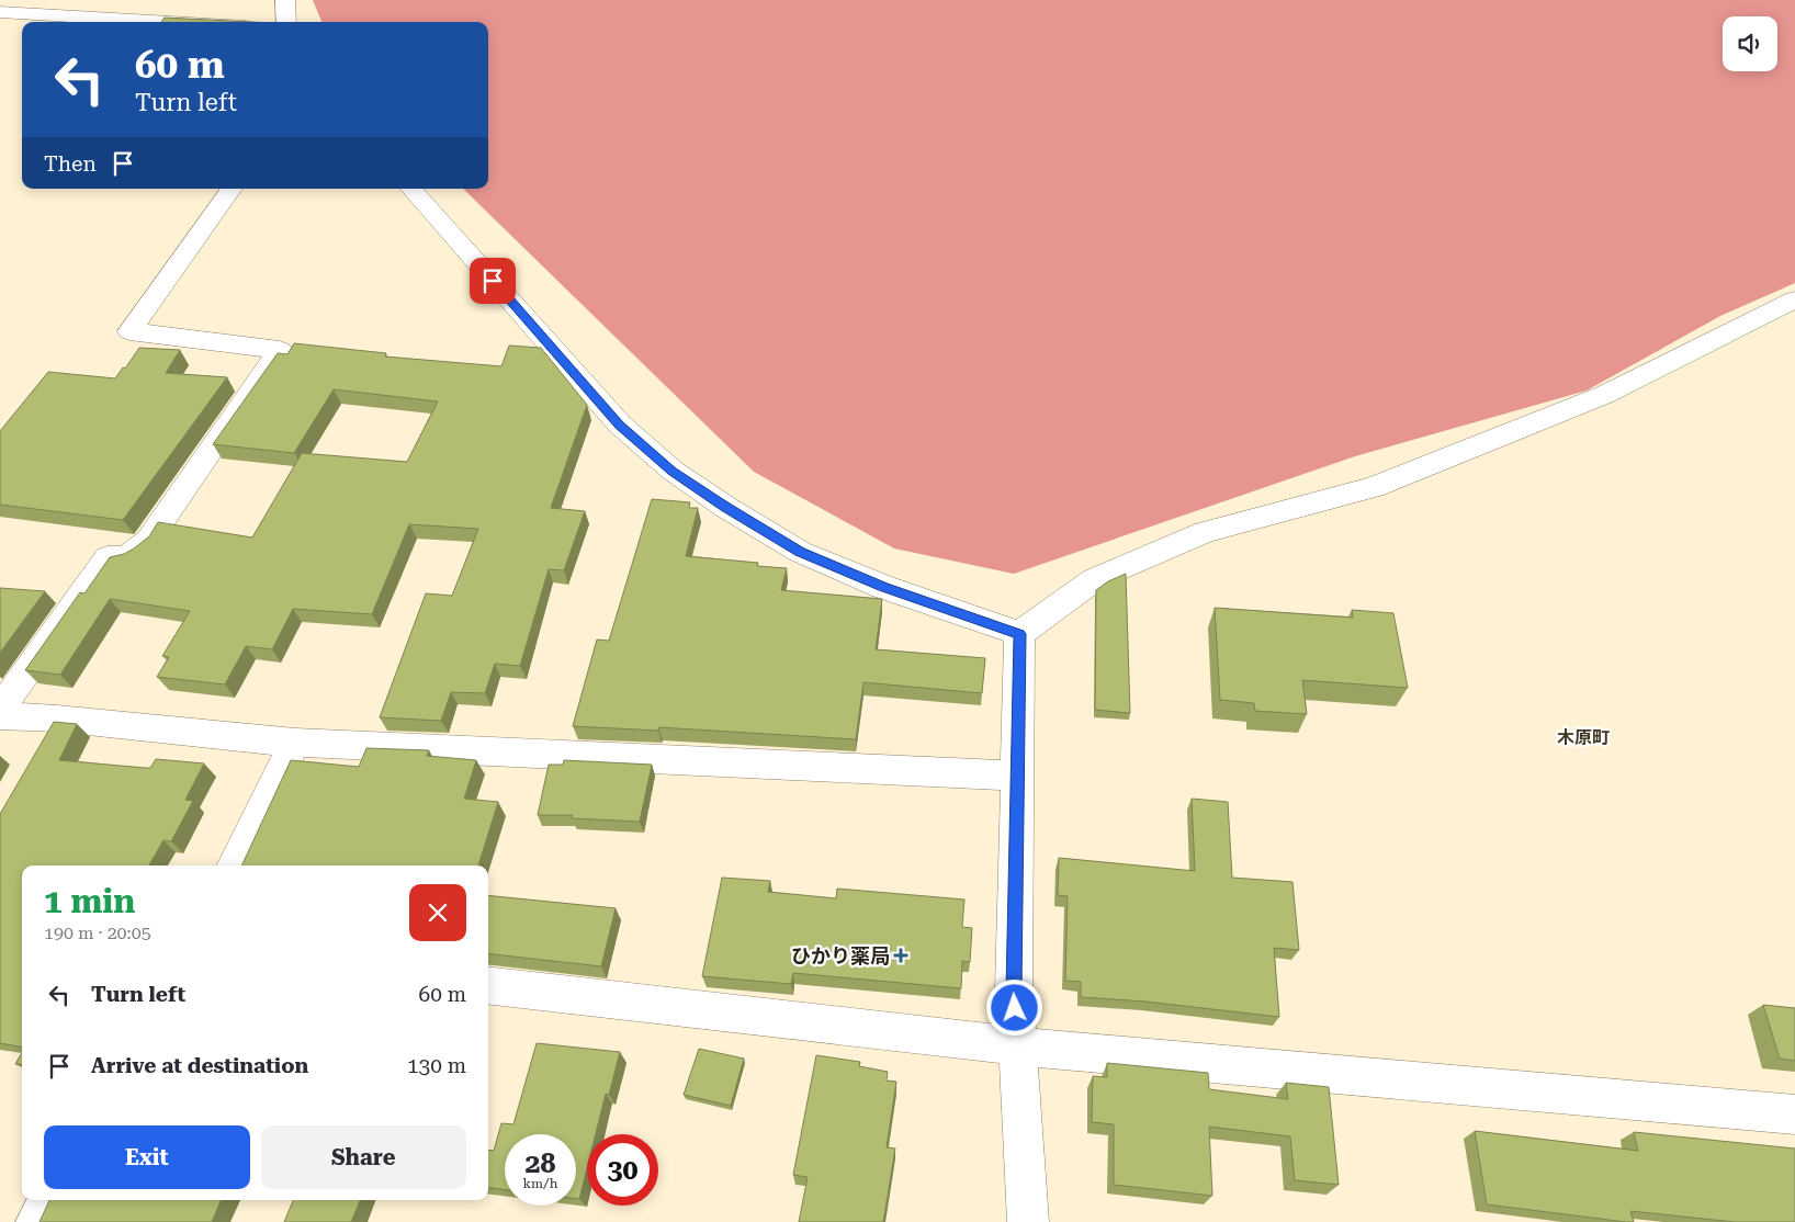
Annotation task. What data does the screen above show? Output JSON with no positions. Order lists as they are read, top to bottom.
{
  "districts": ["木原町"],
  "places": {
    "health": ["ひかり薬局"]
  },
  "page": {
    "turn": ["60 m", "Turn left"],
    "then": "Then",
    "heading": ["1 min", "190 m · 20:05"],
    "list": [
      {
        "name": "Turn left",
        "value": "60 m"
      },
      {
        "name": "Arrive at destination",
        "value": "130 m"
      }
    ],
    "buttons": ["Exit", "Share"],
    "speed": "28 km/h",
    "limit": "30"
  }
}
